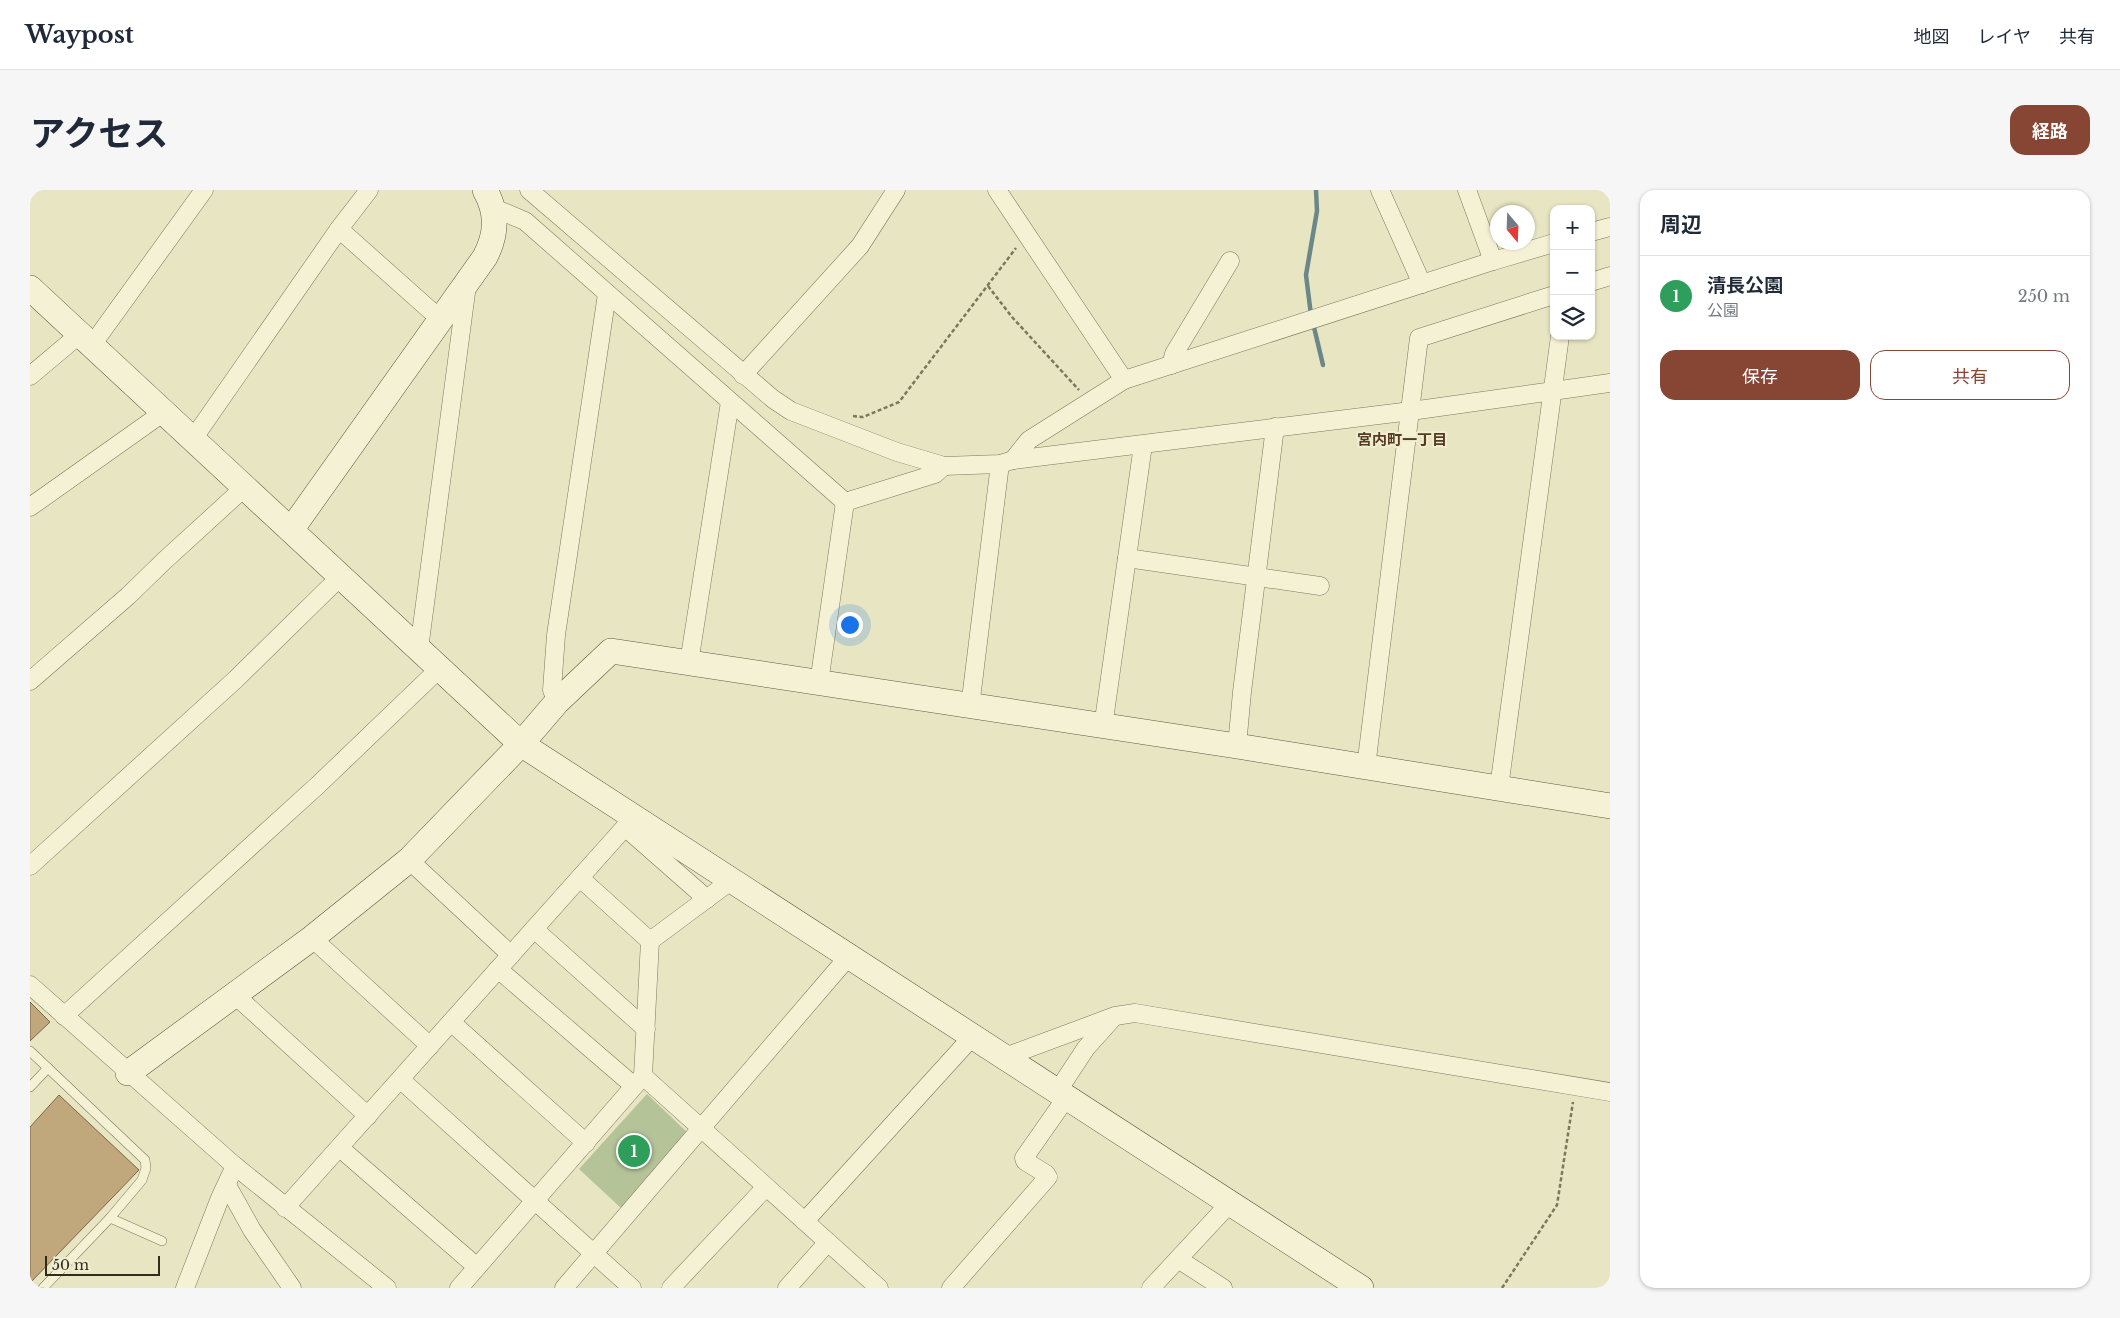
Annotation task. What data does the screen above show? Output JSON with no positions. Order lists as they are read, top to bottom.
{
  "districts": ["宮内町一丁目"],
  "scale_bar": "50 m",
  "north": "bottom",
  "page": {
    "header": "Waypost",
    "nav": ["地図", "レイヤ", "共有"],
    "title": "アクセス",
    "buttons": [
      "経路",
      ["保存", "共有"]
    ],
    "heading": "周辺",
    "map_buttons": ["+", "−"],
    "list": [
      {
        "mark": "1",
        "name": "清長公園",
        "note": "公園",
        "value": "250 m"
      }
    ],
    "pins": "1",
    "scale": "50 m"
  }
}
